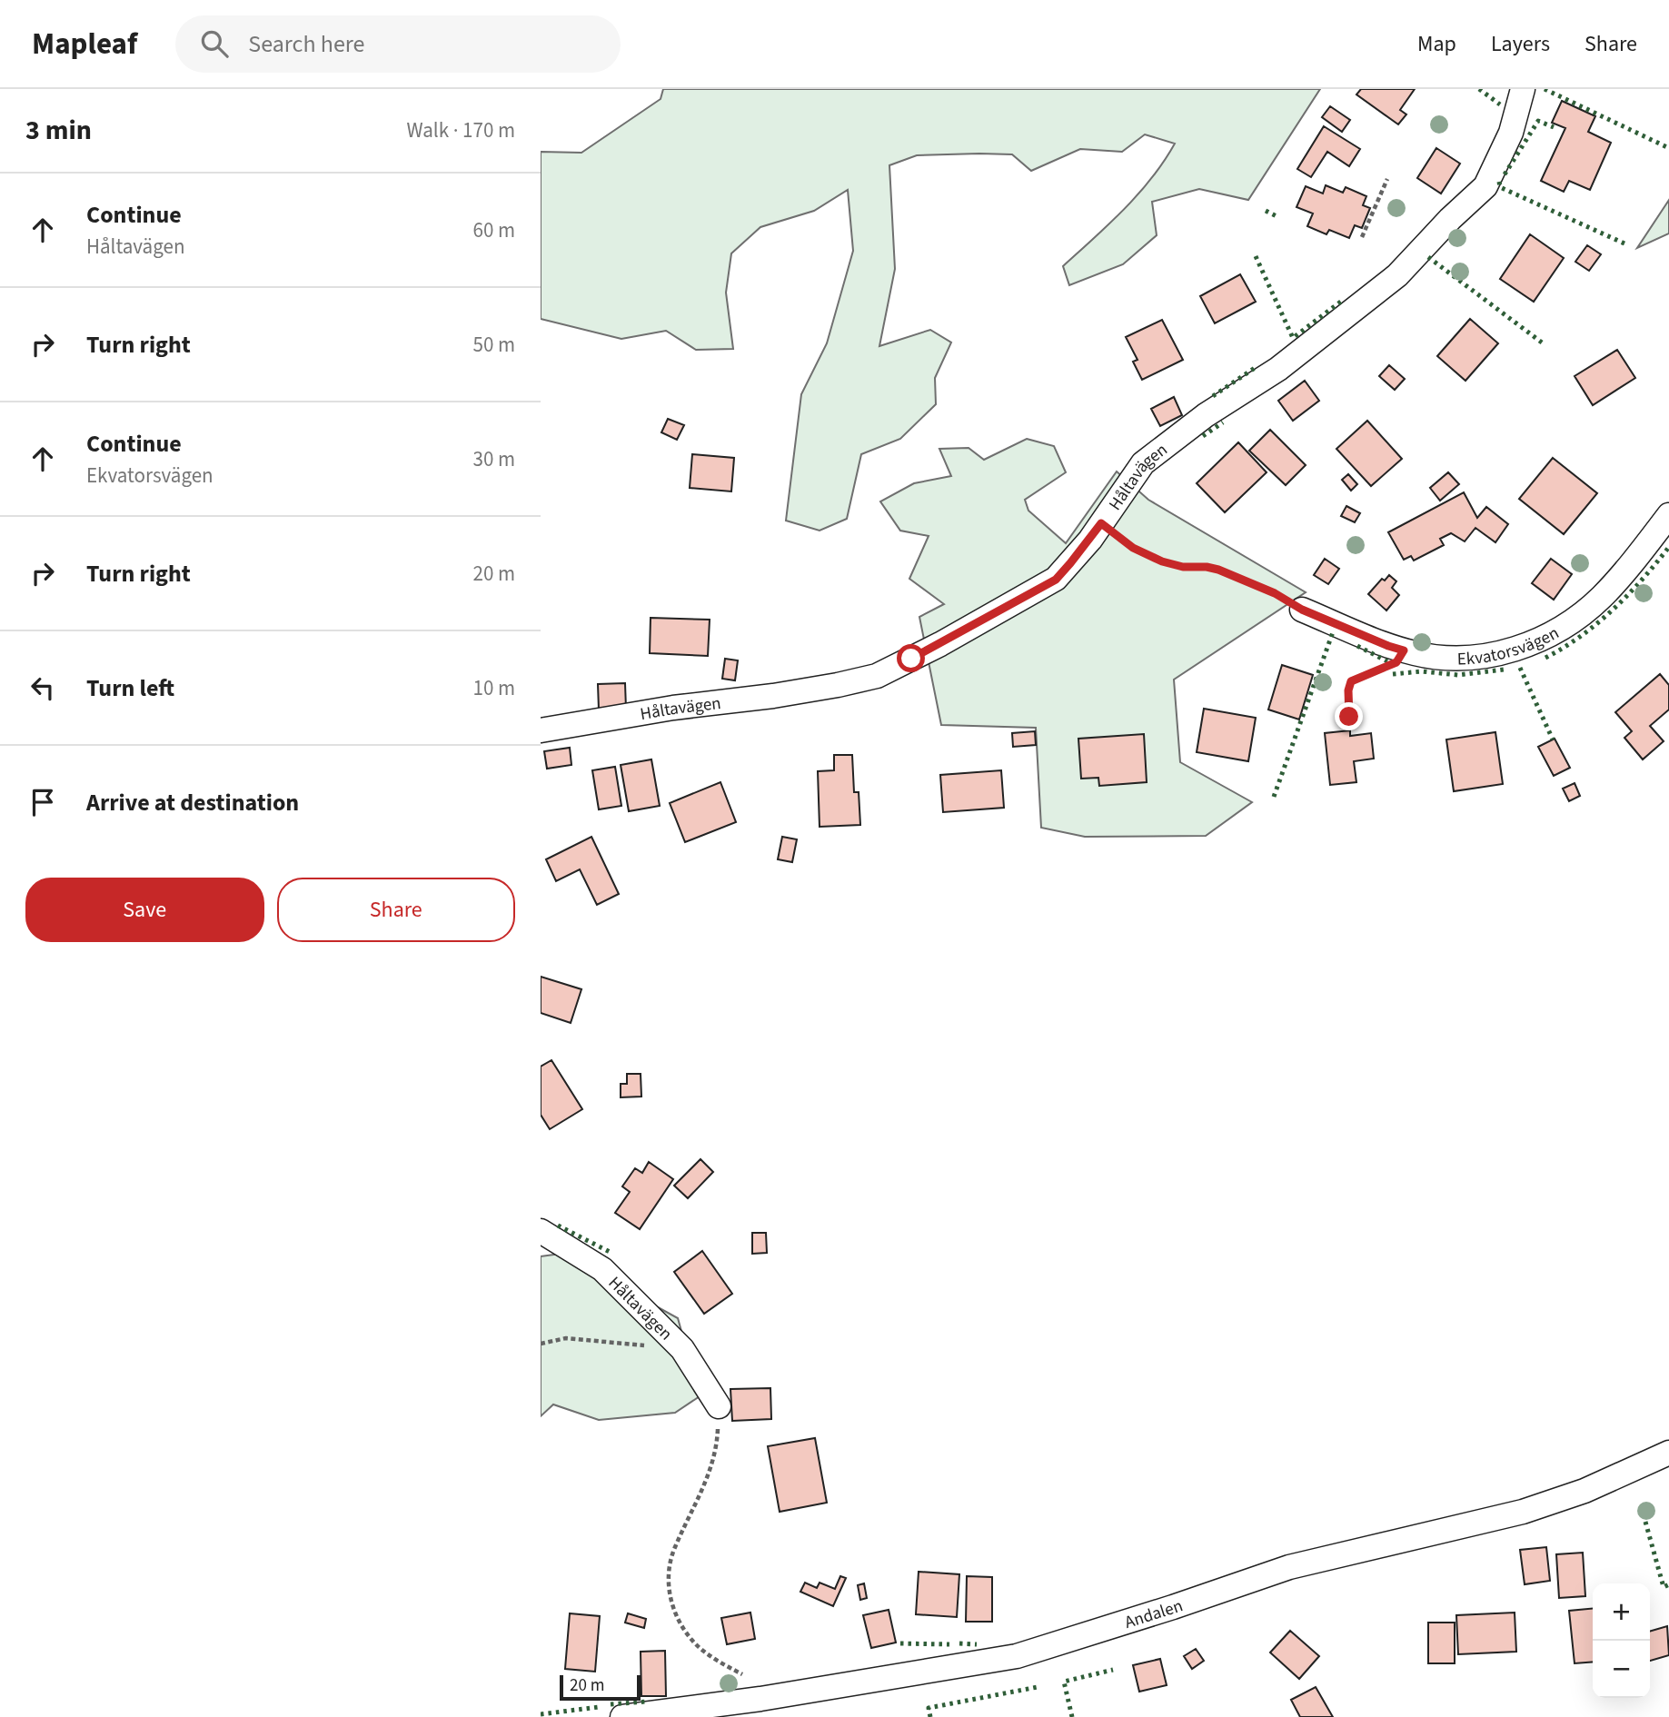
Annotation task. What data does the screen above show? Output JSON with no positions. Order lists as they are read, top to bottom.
{
  "streets": {
    "street": ["Håltavägen", "Ekvatorsvägen", "Andalen"]
  },
  "scale_bar": "20 m",
  "page": {
    "header": "Mapleaf",
    "search": "Search here",
    "nav": ["Map", "Layers", "Share"],
    "heading": ["3 min", "Walk · 170 m"],
    "list": [
      ["Continue", "Håltavägen", "60 m"],
      ["Turn right", "50 m"],
      ["Continue", "Ekvatorsvägen", "30 m"],
      ["Turn right", "20 m"],
      ["Turn left", "10 m"],
      "Arrive at destination"
    ],
    "buttons": ["Save", "Share"],
    "map_buttons": ["+", "−"],
    "scale": "20 m"
  }
}
